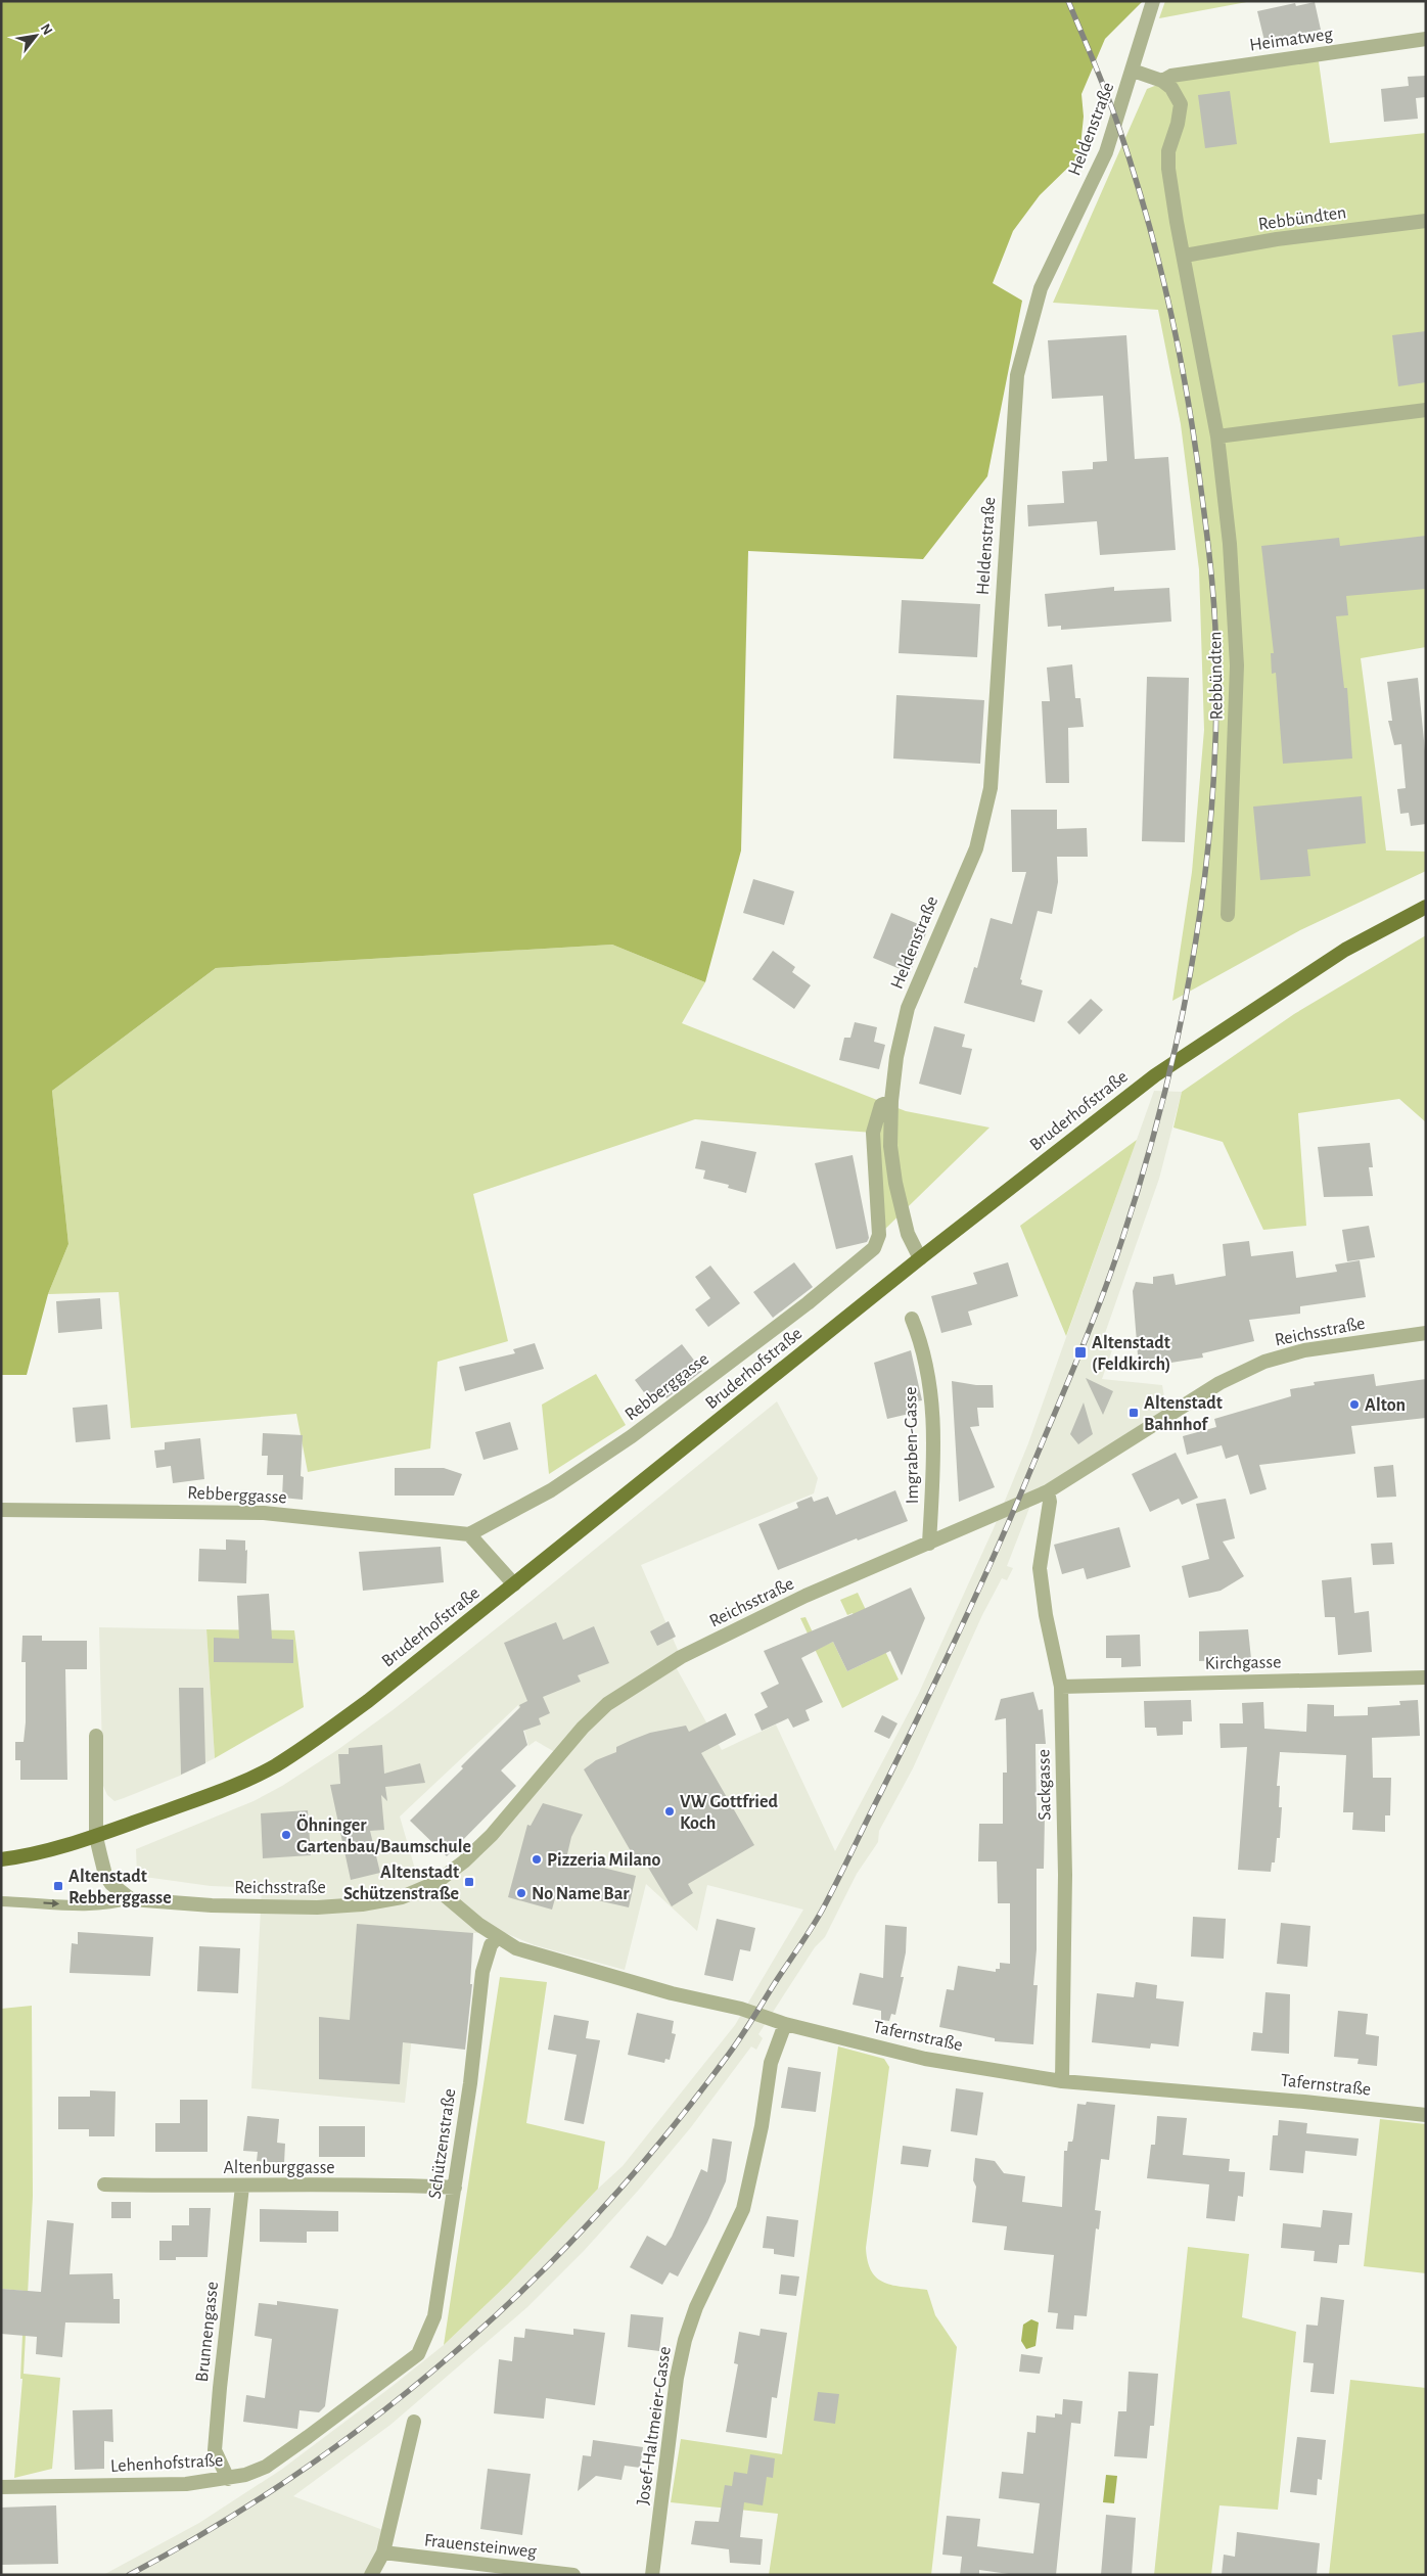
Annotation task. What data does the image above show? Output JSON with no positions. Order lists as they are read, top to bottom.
{
  "streets": {
    "main road": ["Bruderhofstraße"],
    "street": [
      "Heimatweg",
      "Heldenstraße",
      "Rebbündten",
      "Reichsstraße",
      "Rebberggasse",
      "Imgraben-Gasse",
      "Kirchgasse",
      "Sackgasse",
      "Tafernstraße",
      "Schützenstraße",
      "Altenburggasse",
      "Brunnengasse",
      "Josef-Haltmeier-Gasse",
      "Lehenhofstraße",
      "Frauensteinweg"
    ]
  },
  "crossings": [
    ["Heimatweg", "Rebbündten"],
    ["Heldenstraße", "Bruderhofstraße"],
    ["Heldenstraße", "Rebberggasse"],
    ["Reichsstraße", "Imgraben-Gasse"],
    ["Reichsstraße", "Sackgasse"],
    ["Reichsstraße", "Tafernstraße"],
    ["Kirchgasse", "Sackgasse"],
    ["Sackgasse", "Tafernstraße"],
    ["Tafernstraße", "Schützenstraße"],
    ["Tafernstraße", "Josef-Haltmeier-Gasse"],
    ["Schützenstraße", "Altenburggasse"],
    ["Schützenstraße", "Lehenhofstraße"],
    ["Altenburggasse", "Brunnengasse"],
    ["Brunnengasse", "Lehenhofstraße"]
  ],
  "places": {
    "transit": [
      "Altenstadt (Feldkirch)",
      "Altenstadt Bahnhof",
      "Altenstadt Schützenstraße",
      "Altenstadt Rebberggasse"
    ],
    "other": [
      "Alton",
      "VW Gottfried Koch",
      "Öhninger Gartenbau/Baumschule",
      "Pizzeria Milano",
      "No Name Bar"
    ]
  },
  "north": "top right"
}
